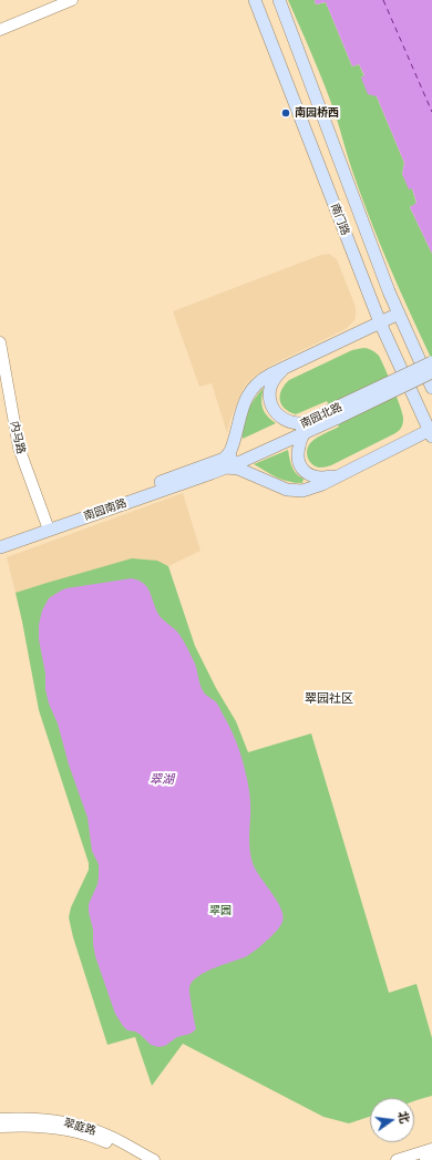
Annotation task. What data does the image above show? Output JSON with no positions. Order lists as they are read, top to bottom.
{
  "streets": {
    "main road": ["南门路", "南园北路", "南园南路"],
    "street": ["内马路", "翠庭路"]
  },
  "crossings": [
    ["南园北路", "南园南路"],
    ["内马路", "南园南路"]
  ],
  "districts": ["翠园社区"],
  "water": ["翠湖"],
  "parks": ["翠园"],
  "places": ["南园桥西"],
  "north": "right"
}
